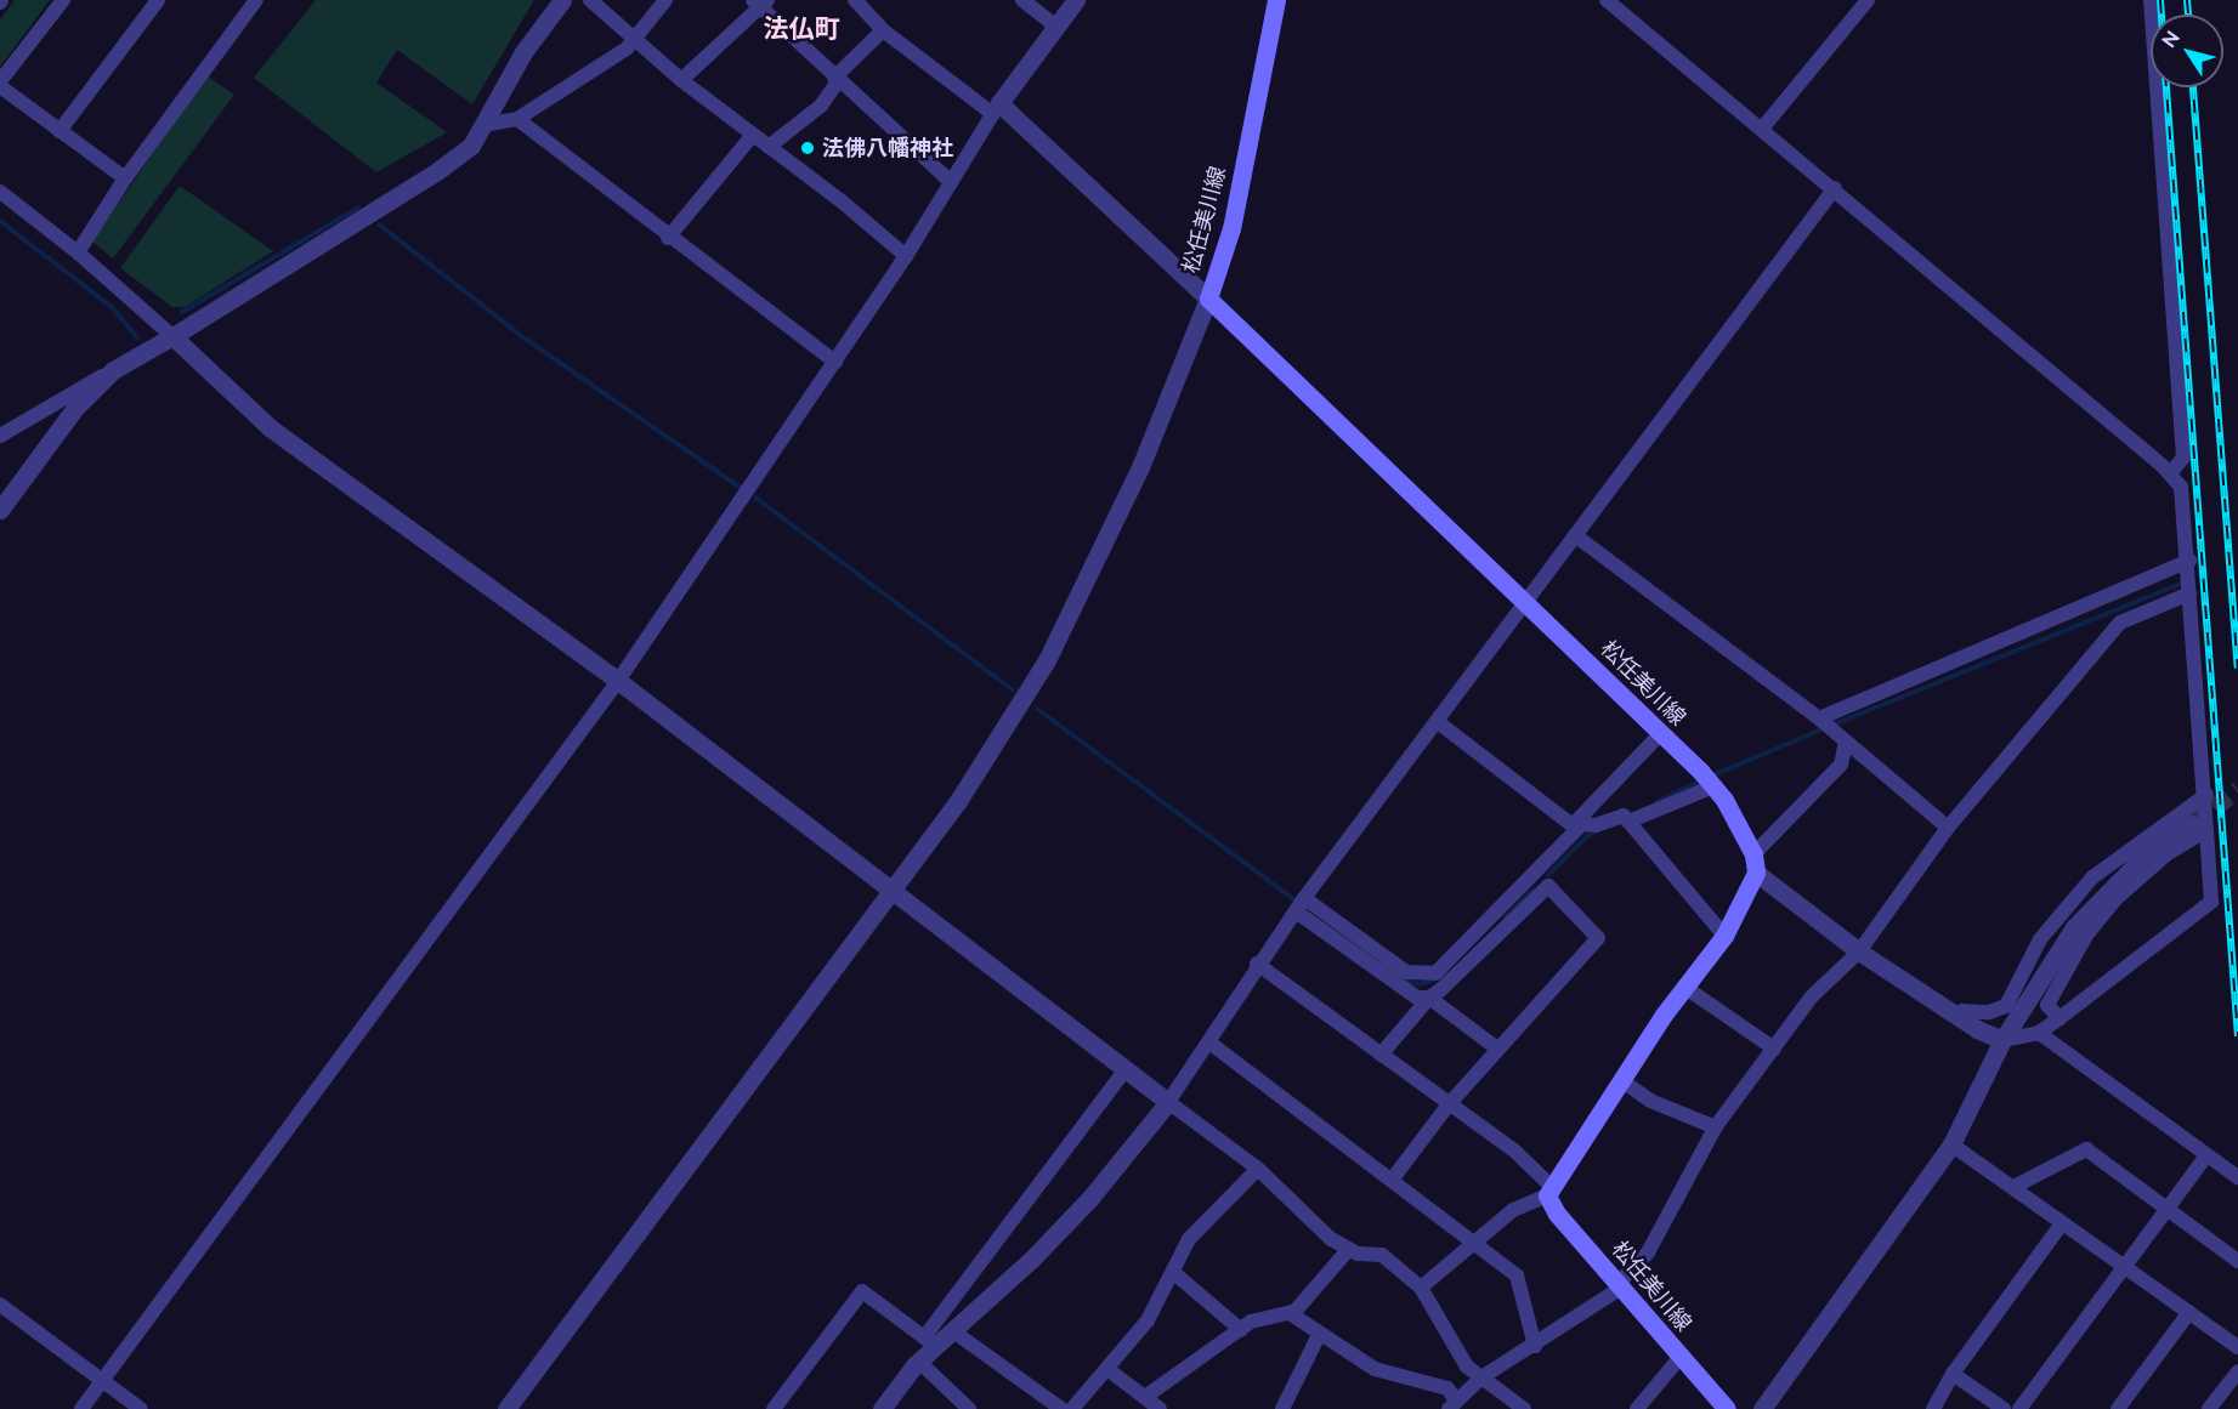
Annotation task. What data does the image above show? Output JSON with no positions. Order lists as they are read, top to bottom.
{
  "streets": {
    "main road": ["松任美川線"]
  },
  "districts": ["法仏町"],
  "places": ["法佛八幡神社"],
  "north": "top left"
}
